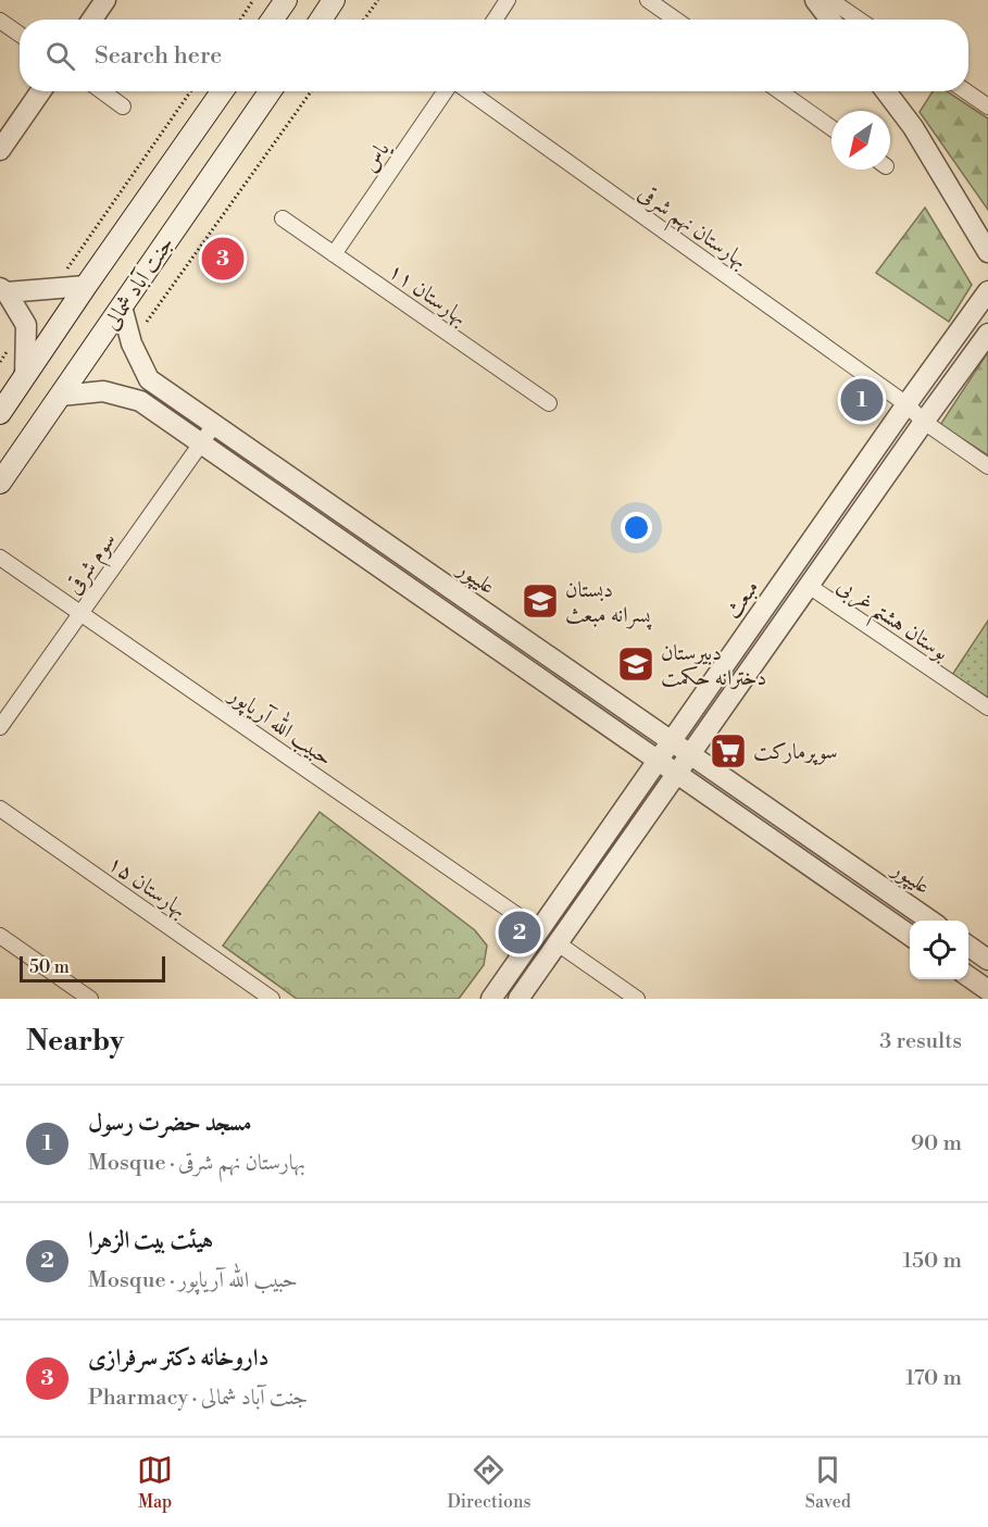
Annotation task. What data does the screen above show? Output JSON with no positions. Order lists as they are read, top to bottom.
{
  "streets": {
    "main road": ["جنت آباد شمالی"],
    "street": [
      "یاس",
      "بهارستان نهم شرقی",
      "بهارستان ۱۱",
      "سوم شرقی",
      "علیپور",
      "مبعث",
      "بوستان هشتم غربی",
      "حبیب الله آریاپور",
      "بهارستان ۱۵"
    ]
  },
  "crossings": [
    ["یاس", "بهارستان ۱۱"],
    ["بهارستان نهم شرقی", "مبعث"],
    ["جنت آباد شمالی", "علیپور"],
    ["سوم شرقی", "علیپور"],
    ["سوم شرقی", "حبیب الله آریاپور"],
    ["علیپور", "مبعث"],
    ["مبعث", "حبیب الله آریاپور"]
  ],
  "places": {
    "school or university": ["دبستان پسرانه مبعث", "دبیرستان دخترانه حکمت"],
    "supermarket": ["سوپرمارکت"]
  },
  "scale_bar": "50 m",
  "north": "bottom left",
  "page": {
    "search": "Search here",
    "pins": ["3", "1", "2"],
    "scale": "50 m",
    "heading": ["Nearby", "3 results"],
    "list": [
      {
        "mark": "1",
        "name": "مسجد حضرت رسول",
        "note": "Mosque · بهارستان نهم شرقی",
        "value": "90 m"
      },
      {
        "mark": "2",
        "name": "هیئت بیت الزهرا",
        "note": "Mosque · حبیب الله آریاپور",
        "value": "150 m"
      },
      {
        "mark": "3",
        "name": "داروخانه دکتر سرفرازی",
        "note": "Pharmacy · جنت آباد شمالی",
        "value": "170 m"
      }
    ],
    "nav": ["Map", "Directions", "Saved"]
  }
}
